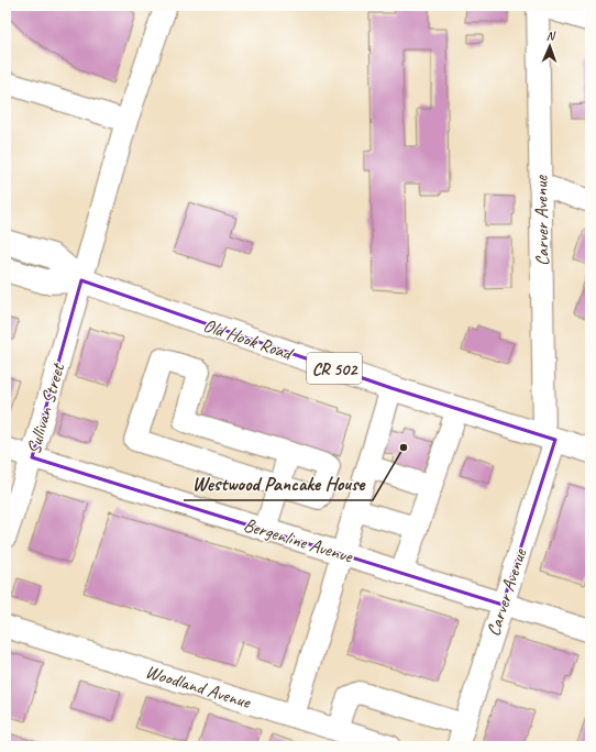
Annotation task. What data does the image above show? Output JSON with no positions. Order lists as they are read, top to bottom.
{
  "streets": {
    "main road": ["Old Hook Road", "CR 502"],
    "street": [
      "Carver Avenue",
      "Sullivan Street",
      "Bergenline Avenue",
      "Woodland Avenue"
    ]
  },
  "crossings": [
    ["Carver Avenue", "Old Hook Road"],
    ["Carver Avenue", "Bergenline Avenue"],
    ["Old Hook Road", "Sullivan Street"],
    ["Sullivan Street", "Bergenline Avenue"]
  ],
  "places": ["Westwood Pancake House"],
  "north": "top"
}
